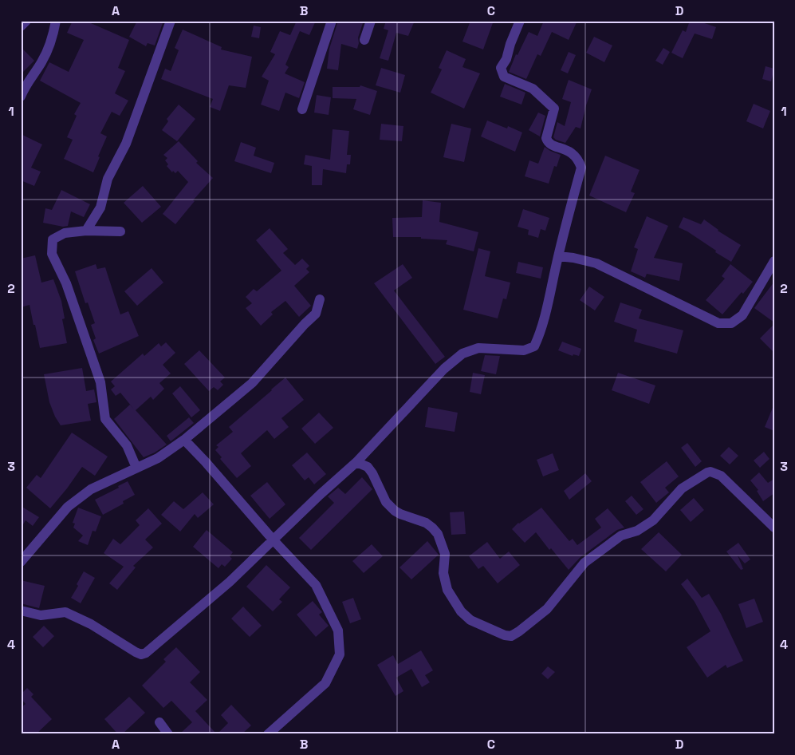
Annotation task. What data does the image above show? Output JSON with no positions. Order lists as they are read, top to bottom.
{
  "grid": {
    "columns": [
      "A",
      "B",
      "C",
      "D"
    ],
    "rows": [
      "1",
      "2",
      "3",
      "4"
    ]
  }
}
